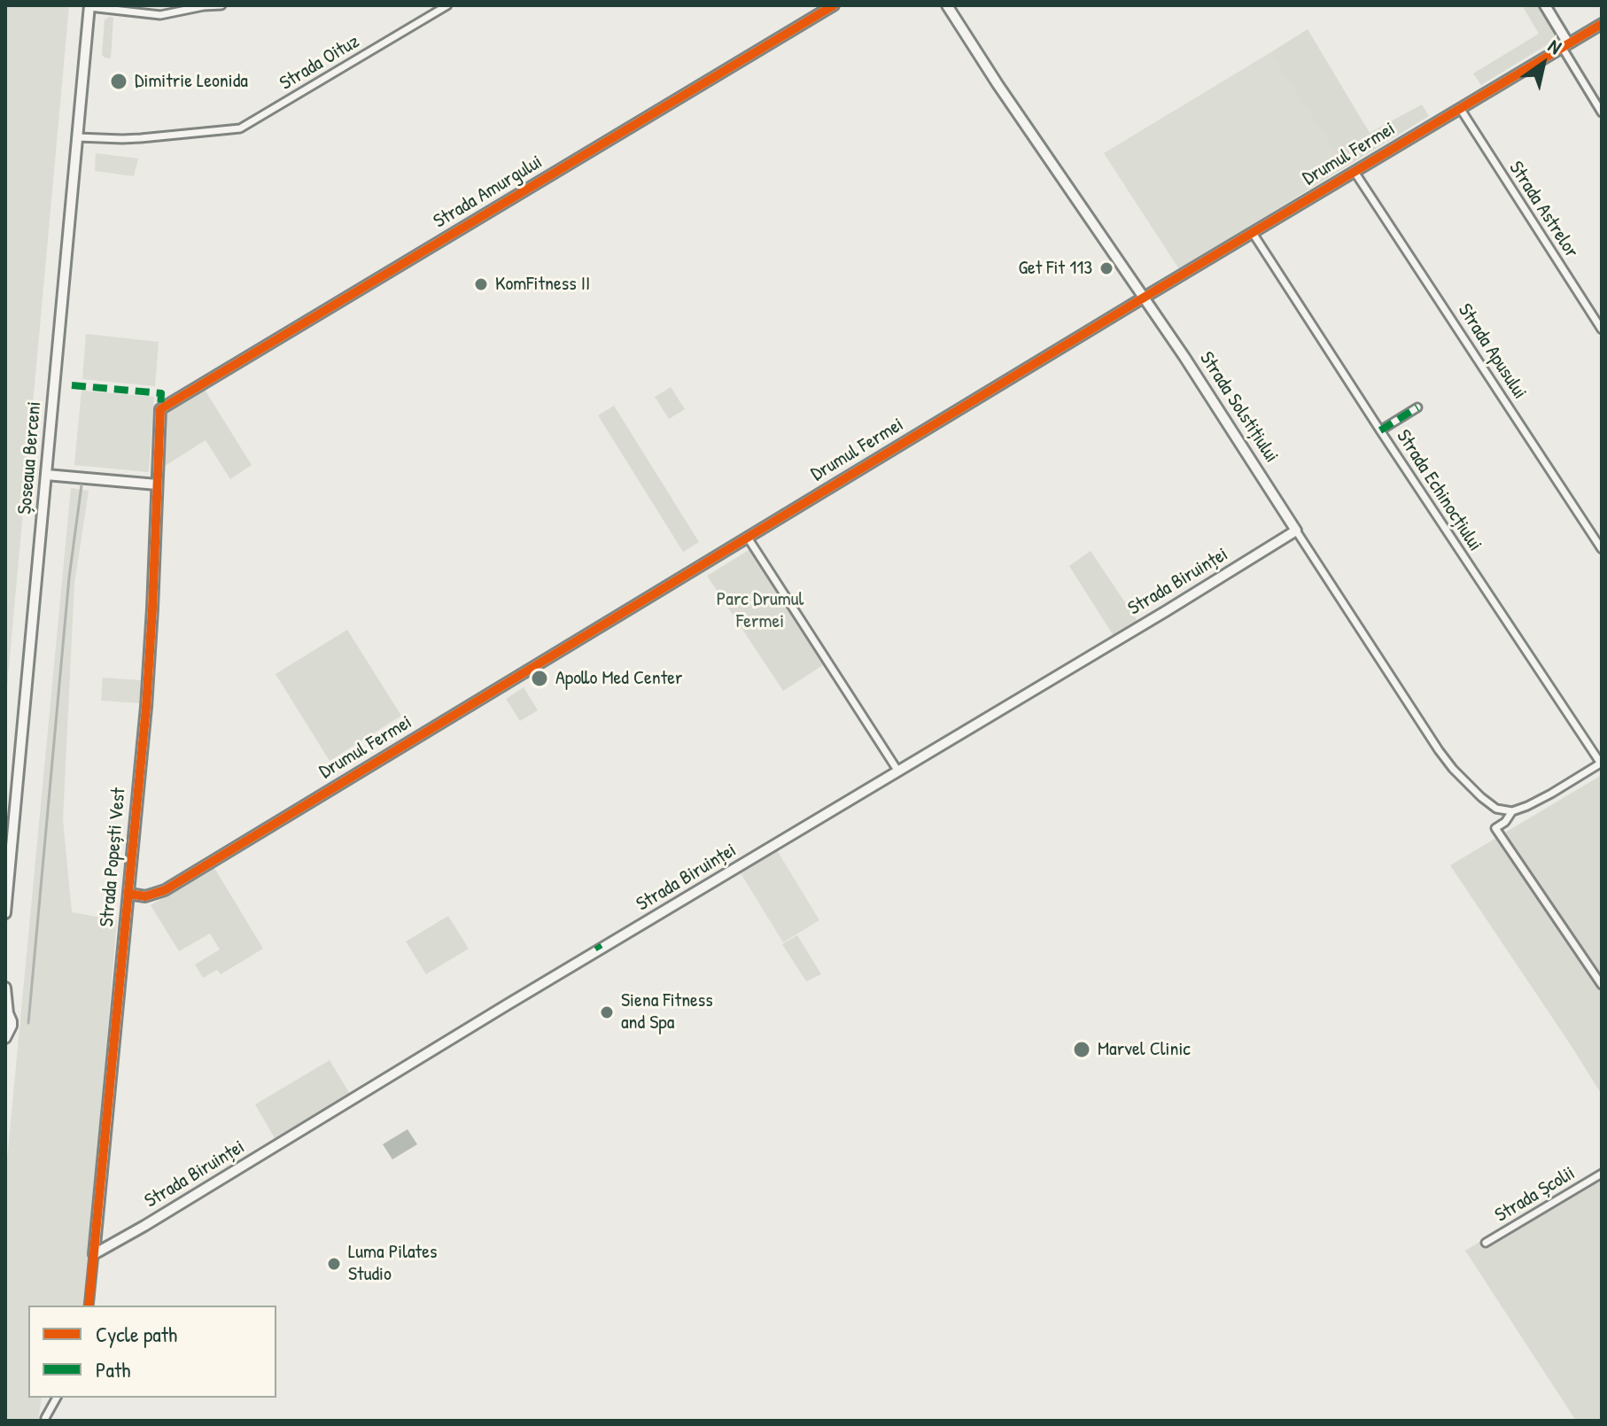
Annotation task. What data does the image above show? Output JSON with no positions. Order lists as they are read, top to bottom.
{
  "streets": {
    "street": [
      "Strada Oituz",
      "Drumul Fermei",
      "Strada Amurgului",
      "Strada Astrelor",
      "Strada Apusului",
      "Strada Solstițiului",
      "Șoseaua Berceni",
      "Strada Echinocțiului",
      "Strada Biruinței",
      "Strada Popești Vest",
      "Strada Școlii"
    ]
  },
  "crossings": [
    ["Strada Oituz", "Șoseaua Berceni"],
    ["Drumul Fermei", "Strada Astrelor"],
    ["Drumul Fermei", "Strada Apusului"],
    ["Drumul Fermei", "Strada Solstițiului"],
    ["Drumul Fermei", "Strada Echinocțiului"],
    ["Drumul Fermei", "Strada Popești Vest"],
    ["Strada Amurgului", "Strada Popești Vest"],
    ["Strada Solstițiului", "Strada Biruinței"],
    ["Strada Biruinței", "Strada Popești Vest"]
  ],
  "parks": ["Parc Drumul Fermei"],
  "places": [
    "Dimitrie Leonida",
    "Get Fit 113",
    "KomFitness II",
    "Apollo Med Center",
    "Siena Fitness and Spa",
    "Marvel Clinic",
    "Luma Pilates Studio"
  ],
  "legend": ["Cycle path", "Path"],
  "north": "top right"
}
